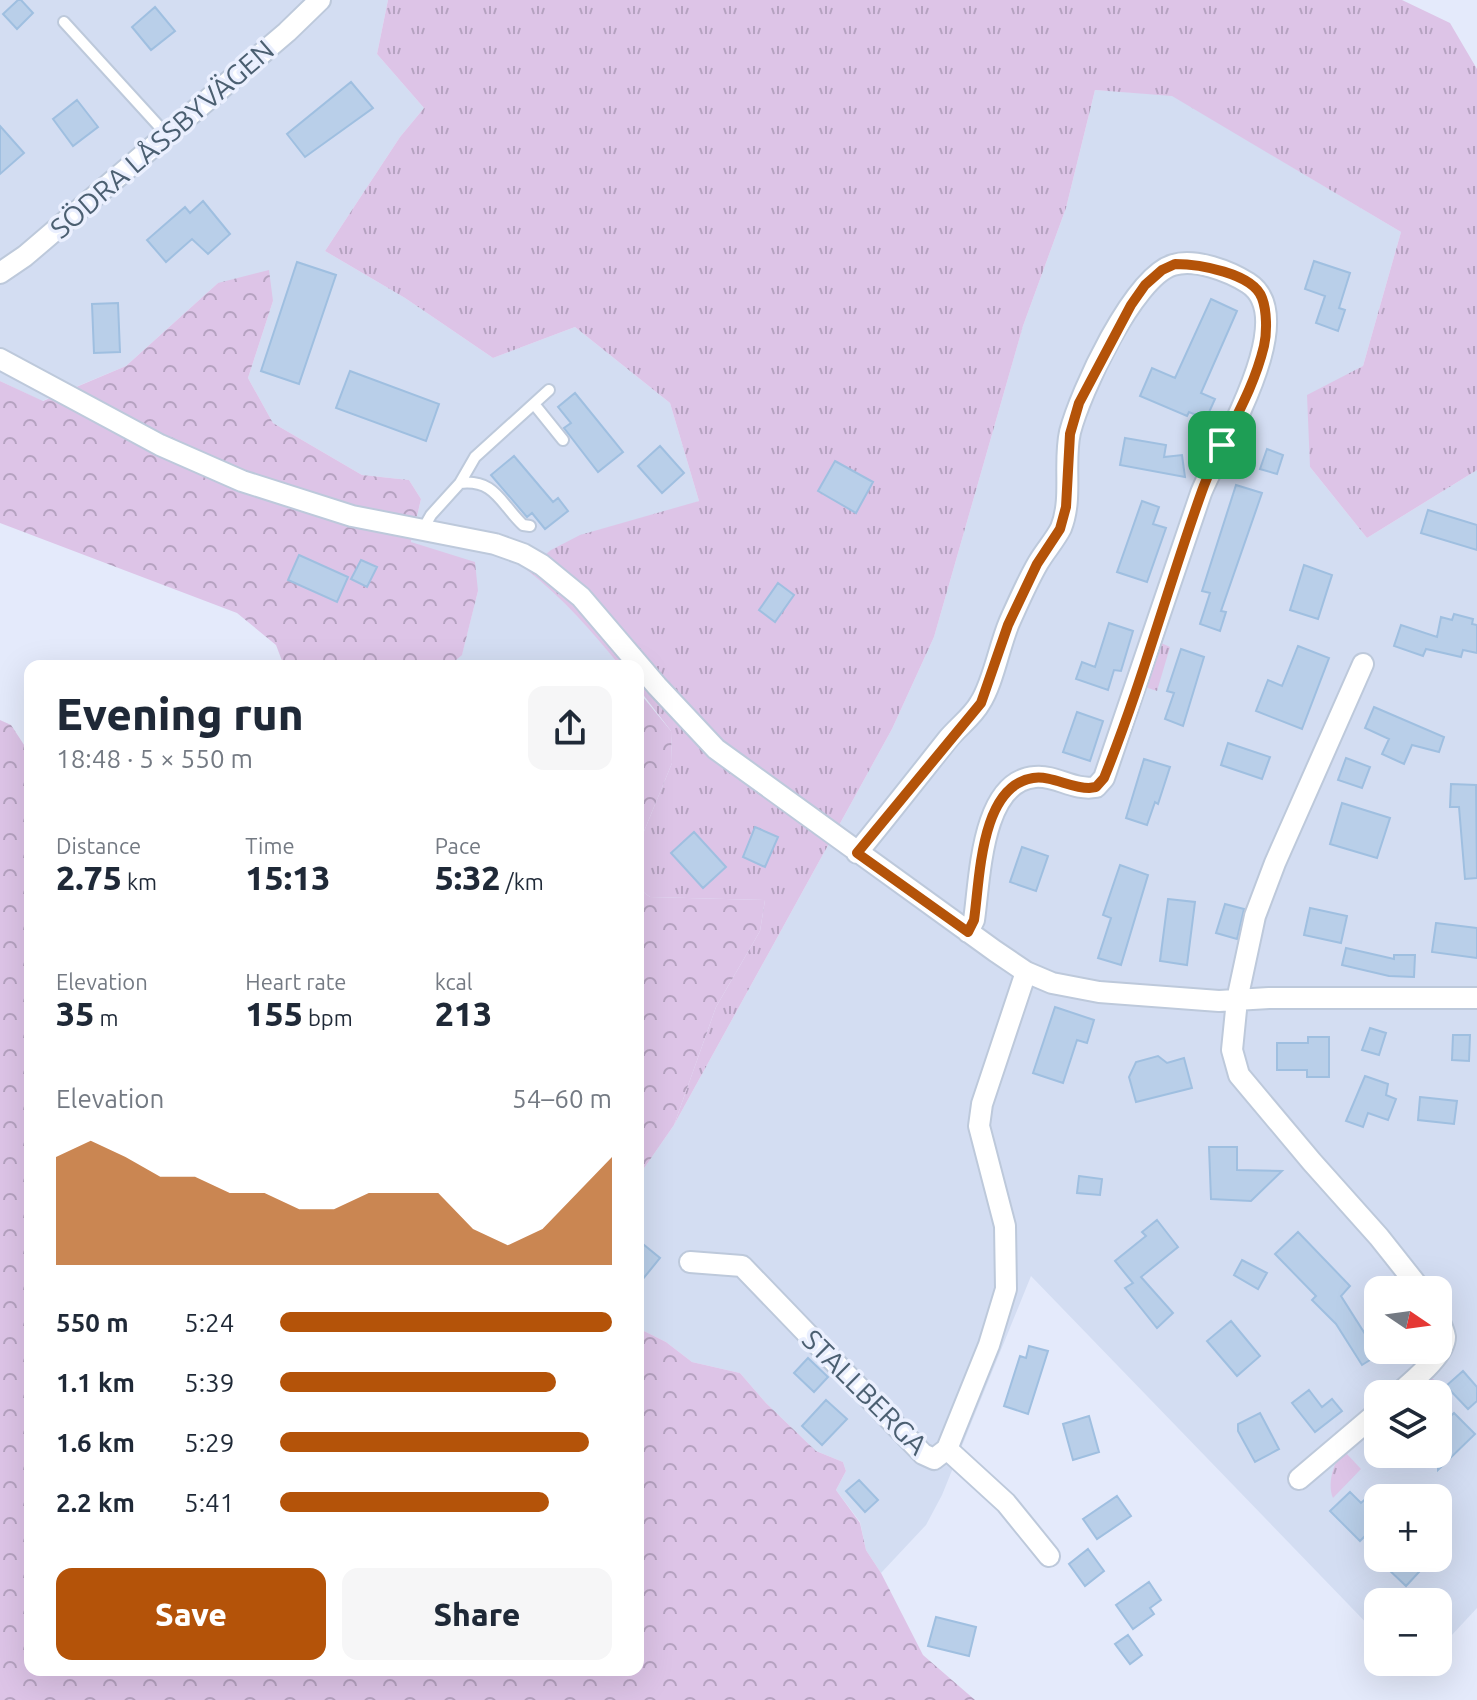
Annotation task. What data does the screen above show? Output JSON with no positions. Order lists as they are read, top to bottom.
{
  "streets": {
    "street": ["SÖDRA LÅSSBYVÄGEN", "STALLBERGA"]
  },
  "north": "right",
  "page": {
    "heading": ["Evening run", "18:48 · 5 × 550 m"],
    "stats": [
      ["Distance", "2.75 km"],
      ["Time", "15:13"],
      ["Pace", "5:32 /km"],
      ["Elevation", "35 m"],
      ["Heart rate", "155 bpm"],
      ["kcal", "213"]
    ],
    "chart": ["Elevation", "54–60 m"],
    "map_buttons": ["+", "−"],
    "list": [
      {
        "name": "550 m",
        "note": "5:24"
      },
      {
        "name": "1.1 km",
        "note": "5:39"
      },
      {
        "name": "1.6 km",
        "note": "5:29"
      },
      {
        "name": "2.2 km",
        "note": "5:41"
      }
    ],
    "buttons": ["Save", "Share"]
  }
}
